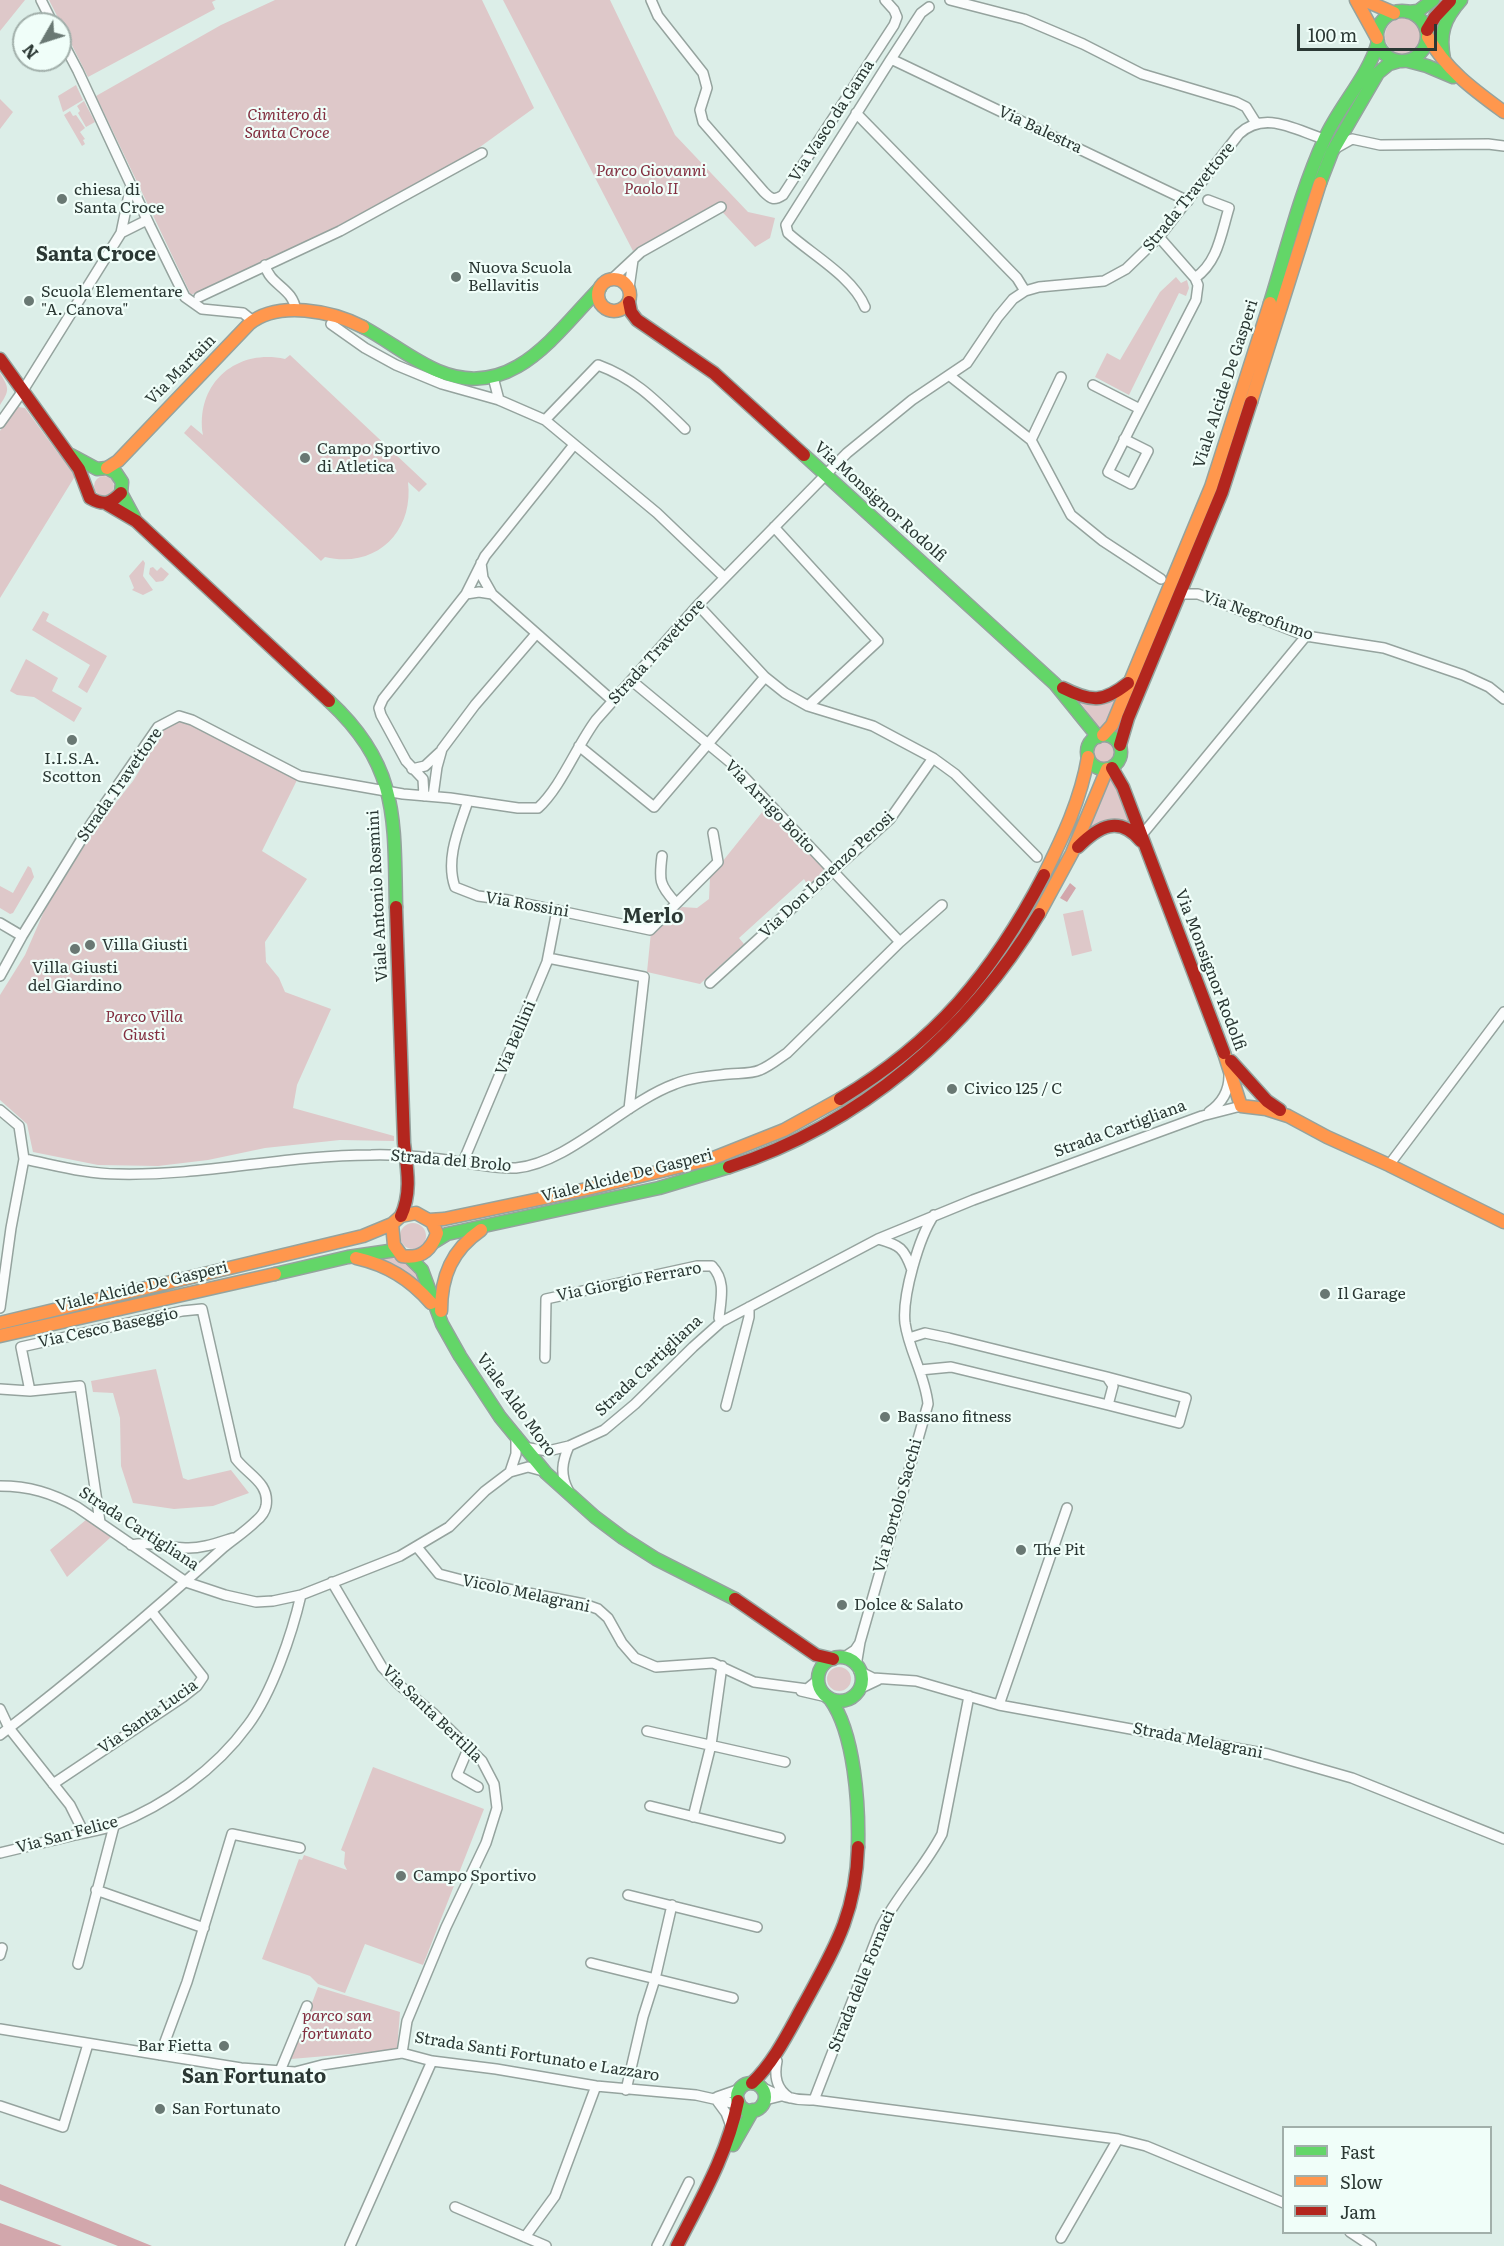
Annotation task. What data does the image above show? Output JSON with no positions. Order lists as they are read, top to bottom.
{
  "streets": {
    "main road": [
      "Via Martain",
      "Viale Alcide De Gasperi",
      "Via Monsignor Rodolfi",
      "Viale Antonio Rosmini",
      "Strada Cartigliana",
      "Viale Aldo Moro",
      "Strada Santi Fortunato e Lazzaro"
    ],
    "street": [
      "Via Vasco da Gama",
      "Via Balestra",
      "Strada Travettore",
      "Via Negrofumo",
      "Via Arrigo Boito",
      "Via Don Lorenzo Perosi",
      "Via Rossini",
      "Via Bellini",
      "Strada del Brolo",
      "Via Giorgio Ferraro",
      "Via Cesco Baseggio",
      "Via Bortolo Sacchi",
      "Vicolo Melagrani",
      "Via Santa Bertilla",
      "Via Santa Lucia",
      "Strada Melagrani",
      "Via San Felice",
      "Strada delle Fornaci"
    ]
  },
  "crossings": [
    ["Via Balestra", "Strada Travettore"],
    ["Strada Travettore", "Via Monsignor Rodolfi"],
    ["Strada Travettore", "Via Arrigo Boito"],
    ["Strada Travettore", "Viale Antonio Rosmini"],
    ["Strada Travettore", "Via Rossini"],
    ["Via Martain", "Viale Antonio Rosmini"],
    ["Viale Alcide De Gasperi", "Via Monsignor Rodolfi"],
    ["Viale Alcide De Gasperi", "Via Negrofumo"],
    ["Viale Alcide De Gasperi", "Viale Antonio Rosmini"],
    ["Viale Alcide De Gasperi", "Viale Aldo Moro"],
    ["Via Monsignor Rodolfi", "Strada Cartigliana"],
    ["Via Arrigo Boito", "Via Don Lorenzo Perosi"],
    ["Via Arrigo Boito", "Strada del Brolo"],
    ["Viale Antonio Rosmini", "Strada del Brolo"],
    ["Viale Antonio Rosmini", "Viale Aldo Moro"],
    ["Via Rossini", "Via Bellini"],
    ["Via Bellini", "Strada del Brolo"],
    ["Strada Cartigliana", "Via Giorgio Ferraro"],
    ["Strada Cartigliana", "Via Cesco Baseggio"],
    ["Strada Cartigliana", "Viale Aldo Moro"],
    ["Strada Cartigliana", "Via Bortolo Sacchi"],
    ["Strada Cartigliana", "Vicolo Melagrani"],
    ["Strada Cartigliana", "Via Santa Bertilla"],
    ["Strada Cartigliana", "Via San Felice"],
    ["Via Cesco Baseggio", "Via Santa Lucia"],
    ["Viale Aldo Moro", "Via Bortolo Sacchi"],
    ["Viale Aldo Moro", "Vicolo Melagrani"],
    ["Viale Aldo Moro", "Strada Melagrani"],
    ["Viale Aldo Moro", "Strada Santi Fortunato e Lazzaro"],
    ["Via Bortolo Sacchi", "Vicolo Melagrani"],
    ["Via Bortolo Sacchi", "Strada Melagrani"],
    ["Vicolo Melagrani", "Strada Melagrani"],
    ["Via Santa Bertilla", "Strada Santi Fortunato e Lazzaro"],
    ["Strada Melagrani", "Strada delle Fornaci"]
  ],
  "districts": ["Santa Croce", "Merlo", "San Fortunato"],
  "parks": [
    "Cimitero di Santa Croce",
    "Parco Giovanni Paolo II",
    "Parco Villa Giusti",
    "parco san fortunato"
  ],
  "places": [
    "chiesa di Santa Croce",
    "Nuova Scuola Bellavitis",
    "Scuola Elementare \"A. Canova\"",
    "Campo Sportivo di Atletica",
    "I.I.S.A. Scotton",
    "Villa Giusti",
    "Villa Giusti del Giardino",
    "Civico 125 / C",
    "Il Garage",
    "Bassano fitness",
    "The Pit",
    "Dolce & Salato",
    "Campo Sportivo",
    "Bar Fietta",
    "San Fortunato"
  ],
  "legend": ["Fast", "Slow", "Jam"],
  "scale_bar": "100 m",
  "north": "bottom left"
}
